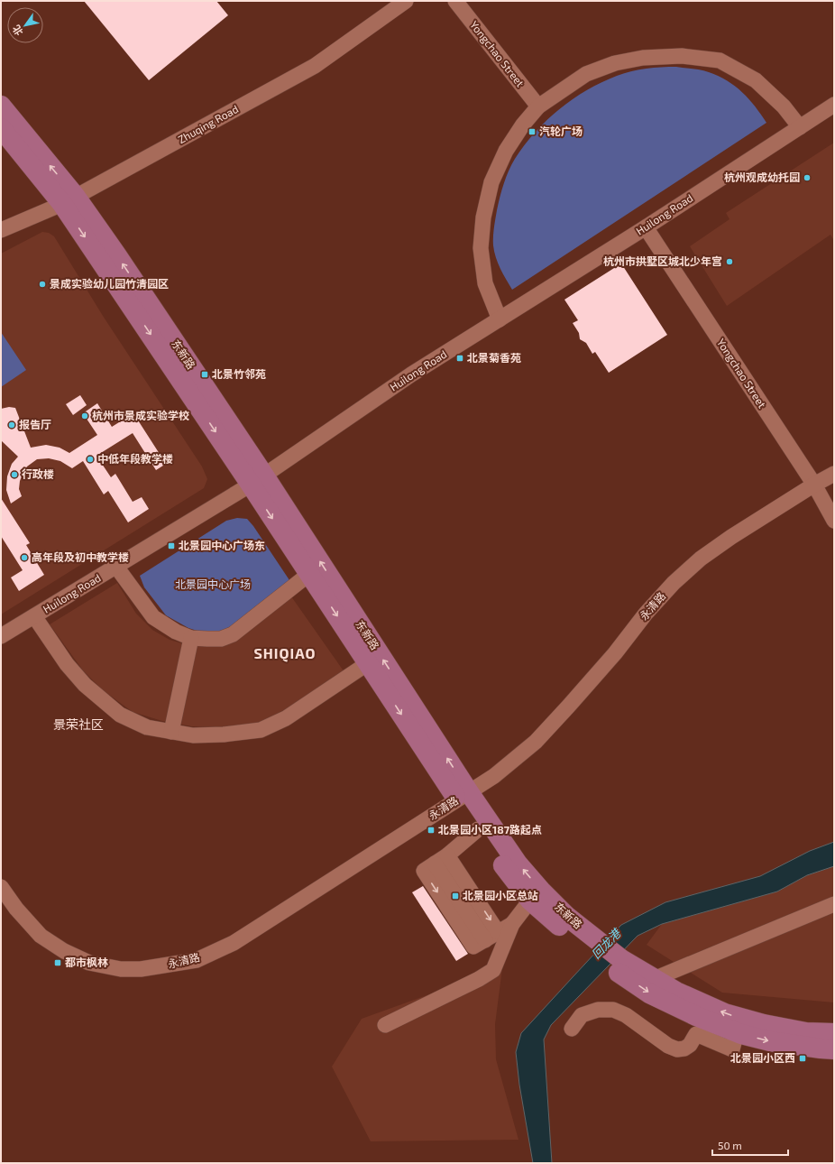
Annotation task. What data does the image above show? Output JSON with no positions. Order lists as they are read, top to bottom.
{
  "streets": {
    "main road": ["东新路"],
    "street": [
      "Yongchao Street",
      "Zhuqing Road",
      "Huilong Road",
      "永清路"
    ]
  },
  "crossings": [
    ["Yongchao Street", "Huilong Road"],
    ["Yongchao Street", "永清路"],
    ["Zhuqing Road", "东新路"],
    ["Huilong Road", "东新路"],
    ["东新路", "永清路"]
  ],
  "districts": ["SHIQIAO", "景荣社区"],
  "water": ["回龙港"],
  "parks": ["北景园中心广场"],
  "places": {
    "transit": [
      "汽轮广场",
      "北景菊香苑",
      "北景竹邻苑",
      "北景园中心广场东",
      "北景园小区187路起点",
      "北景园小区总站",
      "都市枫林",
      "北景园小区西"
    ],
    "other": [
      "杭州观成幼托园",
      "杭州市拱墅区城北少年宫",
      "景成实验幼儿园竹清园区",
      "杭州市景成实验学校",
      "报告厅",
      "中低年段教学楼",
      "行政楼",
      "高年段及初中教学楼"
    ]
  },
  "scale_bar": "50 m",
  "north": "bottom left"
}
